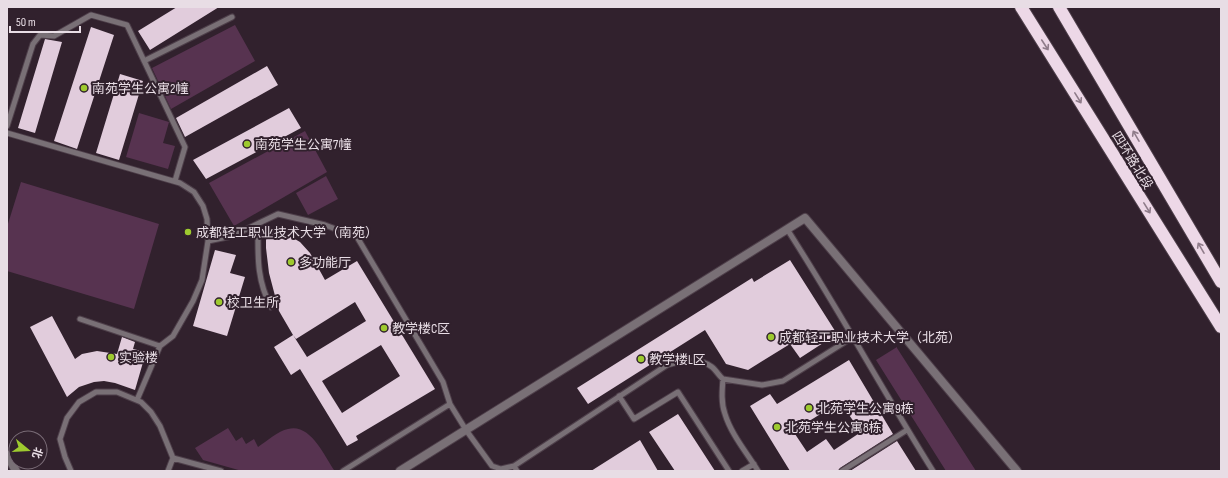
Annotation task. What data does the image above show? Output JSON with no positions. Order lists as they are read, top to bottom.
{
  "streets": {
    "highway": ["四环路北段"]
  },
  "places": [
    "南苑学生公寓2幢",
    "南苑学生公寓7幢",
    "成都轻工职业技术大学（南苑）",
    "多功能厅",
    "校卫生所",
    "教学楼C区",
    "成都轻工职业技术大学（北苑）",
    "实验楼",
    "教学楼L区",
    "北苑学生公寓9栋",
    "北苑学生公寓8栋"
  ],
  "scale_bar": "50 m",
  "north": "right"
}
